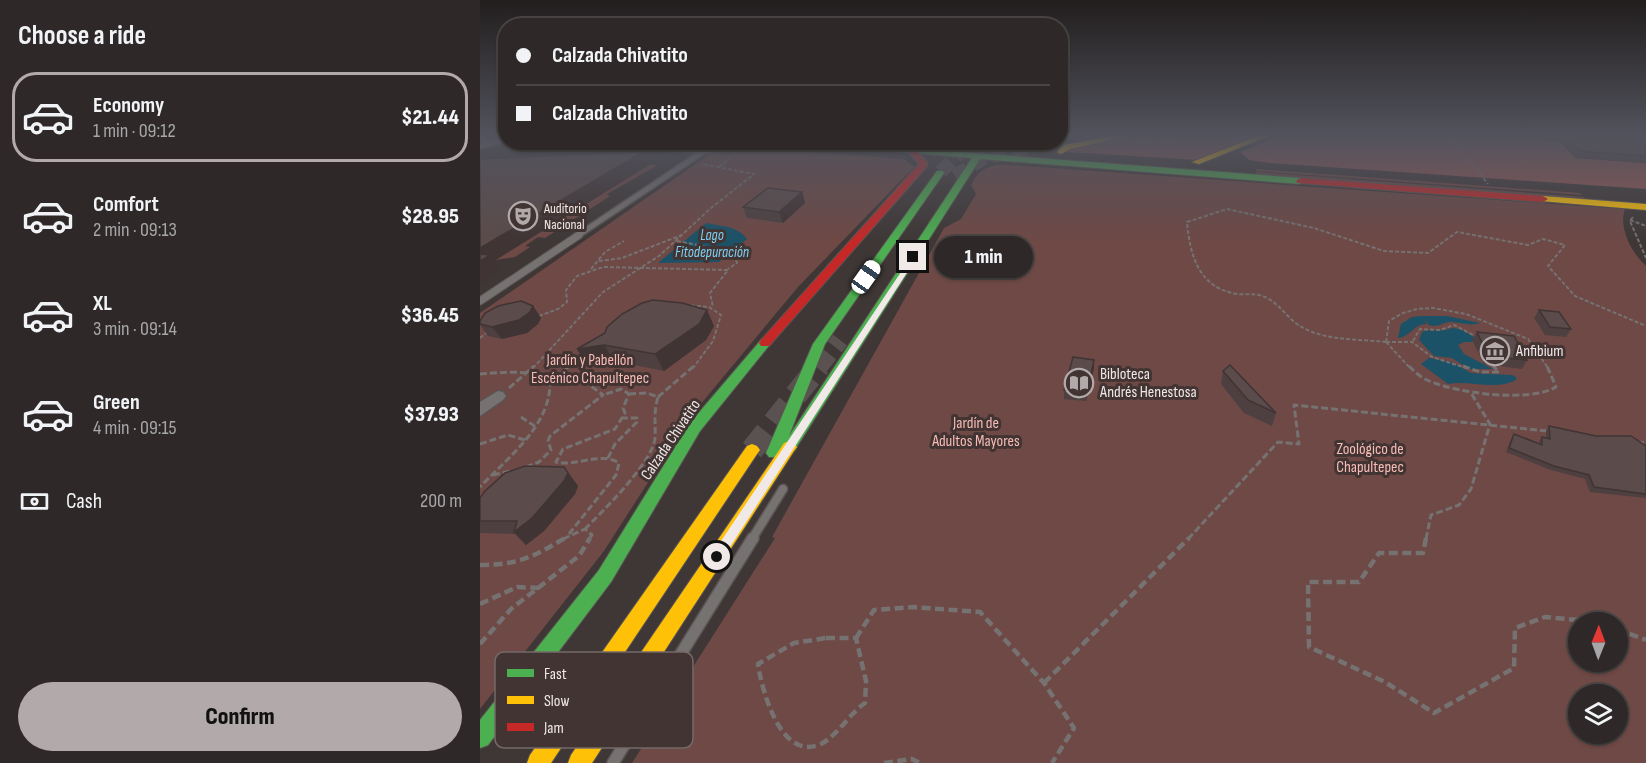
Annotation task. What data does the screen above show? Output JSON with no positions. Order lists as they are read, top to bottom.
{
  "streets": {
    "main road": ["Calzada Chivatito"]
  },
  "water": ["Lago Fitodepuración"],
  "parks": ["Jardín y Pabellón Escénico Chapultepec", "Jardín de Adultos Mayores", "Zoológico de Chapultepec"],
  "places": {
    "theatre": ["Auditorio Nacional"],
    "museum": ["Anfibium"],
    "library": ["Bibloteca Andrés Henestosa"]
  },
  "legend": ["Fast", "Slow", "Jam"],
  "north": "top",
  "page": {
    "heading": "Choose a ride",
    "banner": ["Calzada Chivatito", "Calzada Chivatito"],
    "list": [
      {
        "name": "Economy",
        "note": "1 min · 09:12",
        "value": "$21.44"
      },
      {
        "name": "Comfort",
        "note": "2 min · 09:13",
        "value": "$28.95"
      },
      {
        "name": "XL",
        "note": "3 min · 09:14",
        "value": "$36.45"
      },
      {
        "name": "Green",
        "note": "4 min · 09:15",
        "value": "$37.93"
      }
    ],
    "bubble": "1 min",
    "pay": ["Cash", "200 m"],
    "buttons": "Confirm"
  }
}
